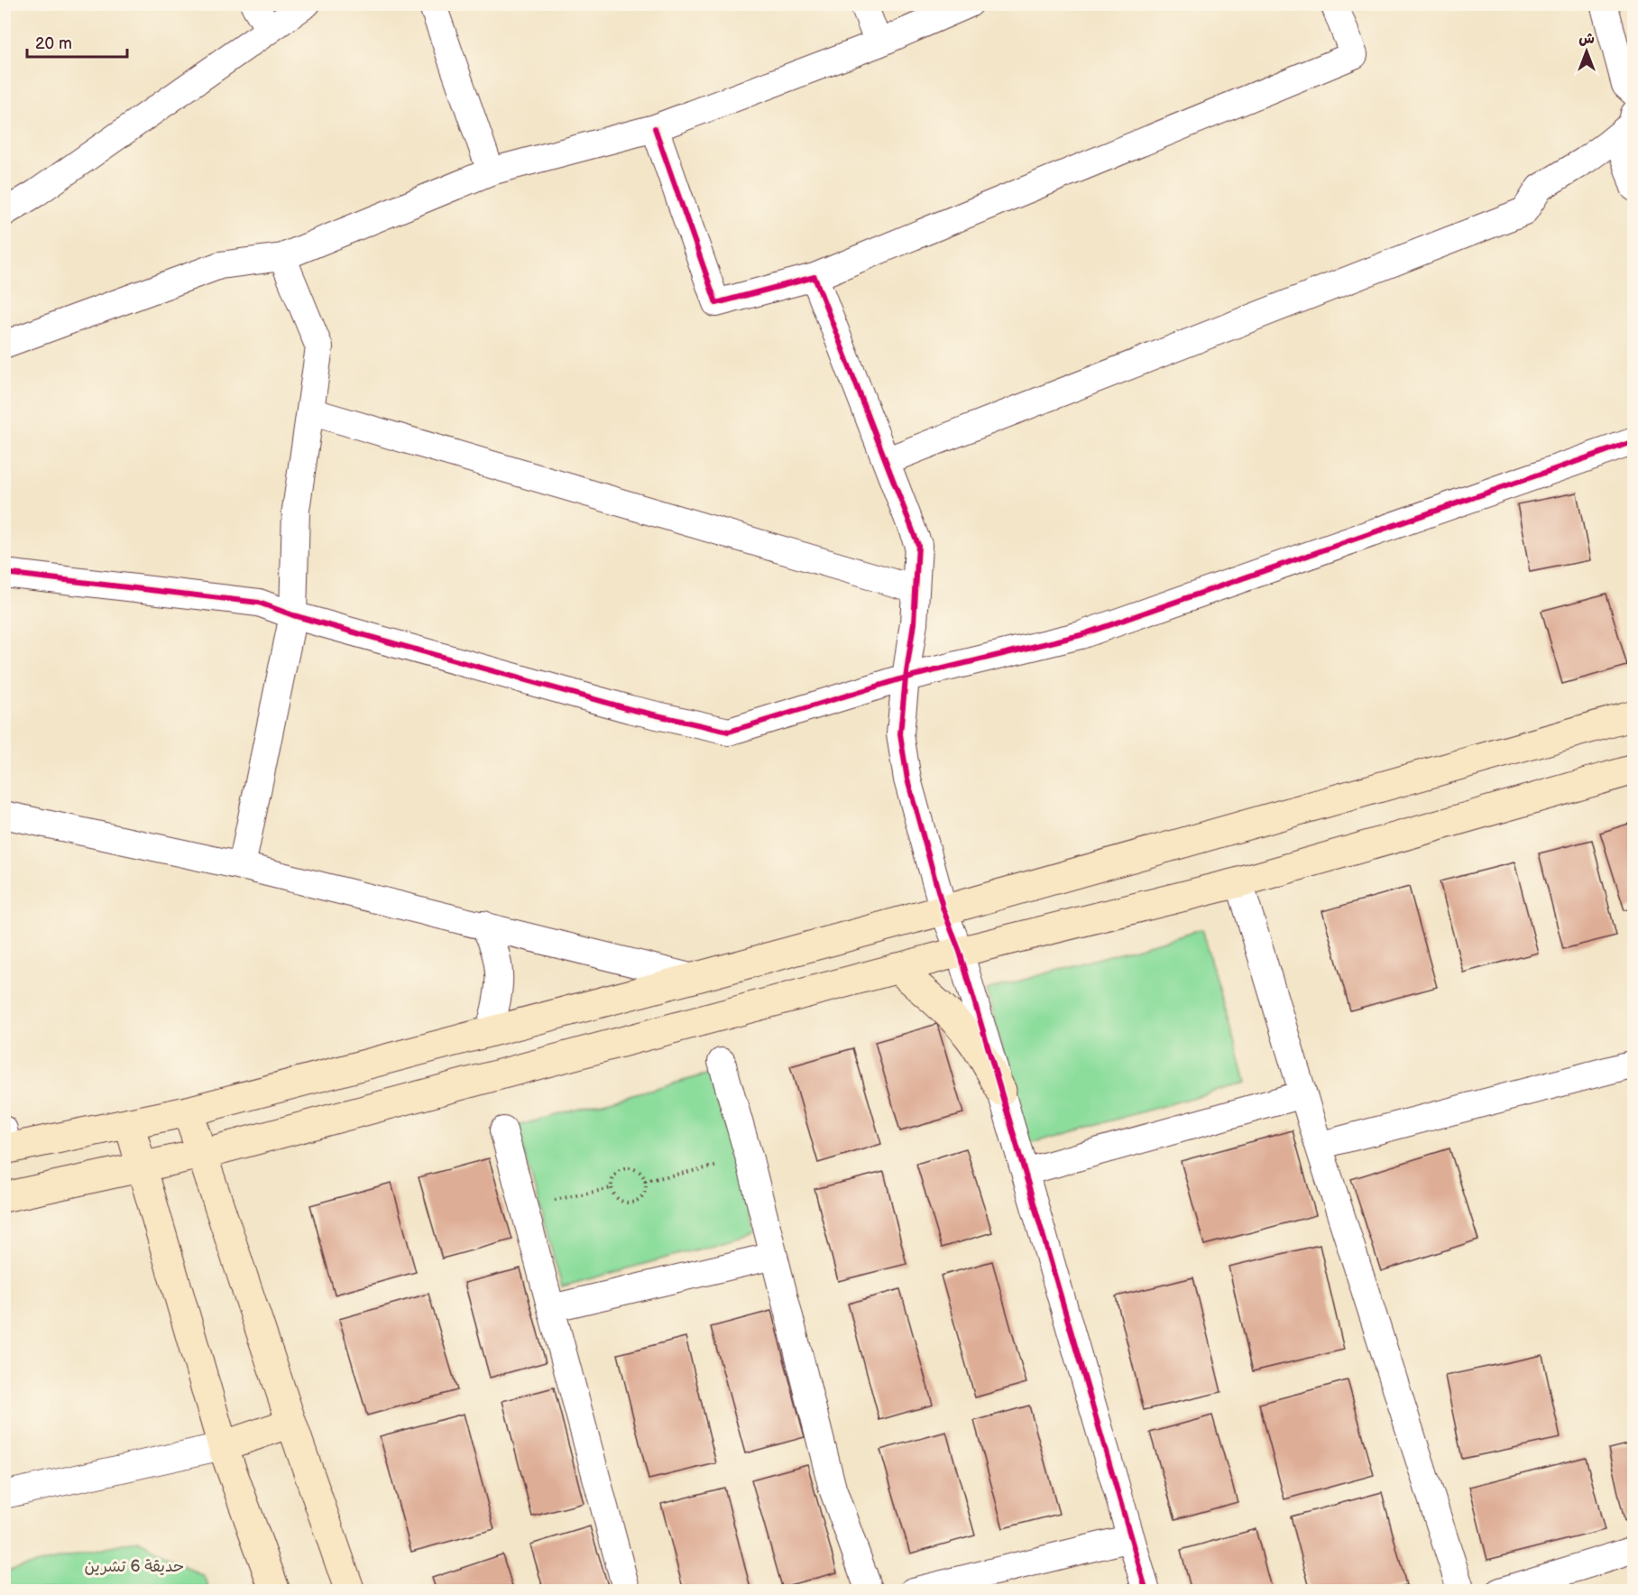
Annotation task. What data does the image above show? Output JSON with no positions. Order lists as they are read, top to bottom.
{
  "parks": ["حديقة 6 تشرين"],
  "scale_bar": "20 m",
  "north": "top"
}
